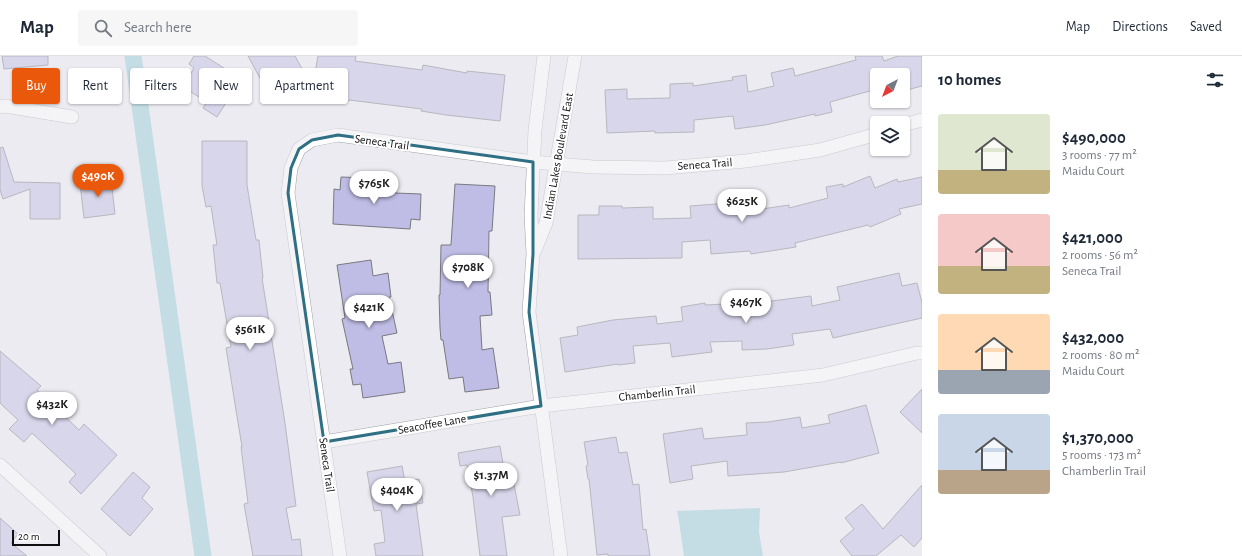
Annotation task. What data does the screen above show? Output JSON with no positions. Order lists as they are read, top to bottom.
{
  "streets": {
    "street": [
      "Seneca Trail",
      "Indian Lakes Boulevard East",
      "Chamberlin Trail",
      "Seacoffee Lane"
    ]
  },
  "crossings": [
    ["Seneca Trail", "Indian Lakes Boulevard East"],
    ["Seneca Trail", "Seacoffee Lane"],
    ["Indian Lakes Boulevard East", "Chamberlin Trail"],
    ["Indian Lakes Boulevard East", "Seacoffee Lane"],
    ["Chamberlin Trail", "Seacoffee Lane"]
  ],
  "scale_bar": "20 m",
  "north": "bottom left",
  "page": {
    "header": "Map",
    "search": "Search here",
    "nav": ["Map", "Directions", "Saved"],
    "heading": "10 homes",
    "chip": [
      "Buy",
      "Rent",
      "Filters",
      "New",
      "Apartment"
    ],
    "list": [
      {
        "name": "$490,000",
        "note": "3 rooms · 77 m² · Maidu Court"
      },
      {
        "name": "$421,000",
        "note": "2 rooms · 56 m² · Seneca Trail"
      },
      {
        "name": "$432,000",
        "note": "2 rooms · 80 m² · Maidu Court"
      },
      {
        "name": "$1,370,000",
        "note": "5 rooms · 173 m² · Chamberlin Trail"
      }
    ],
    "price": [
      "$490K",
      "$765K",
      "$625K",
      "$708K",
      "$467K",
      "$421K",
      "$561K",
      "$432K",
      "$1.37M",
      "$404K"
    ],
    "scale": "20 m"
  }
}
